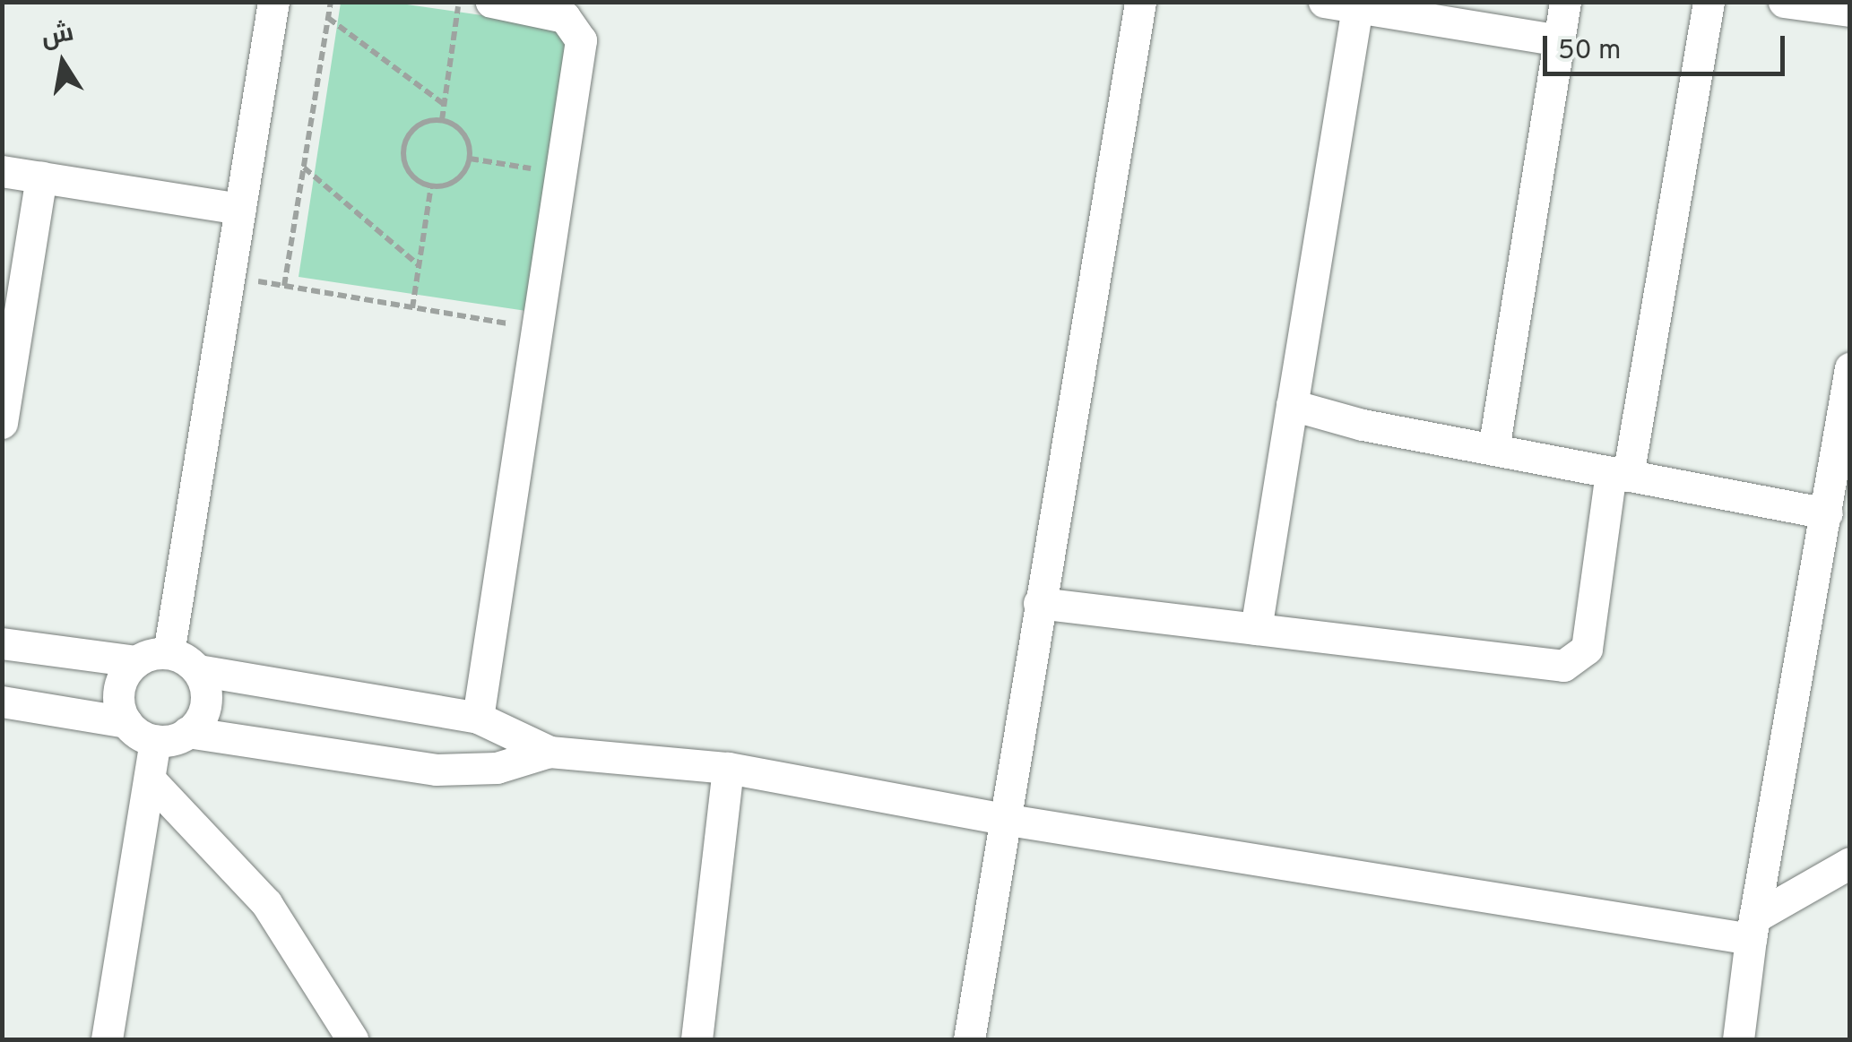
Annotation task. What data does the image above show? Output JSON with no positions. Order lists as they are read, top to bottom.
{
  "scale_bar": "50 m",
  "north": "top"
}
